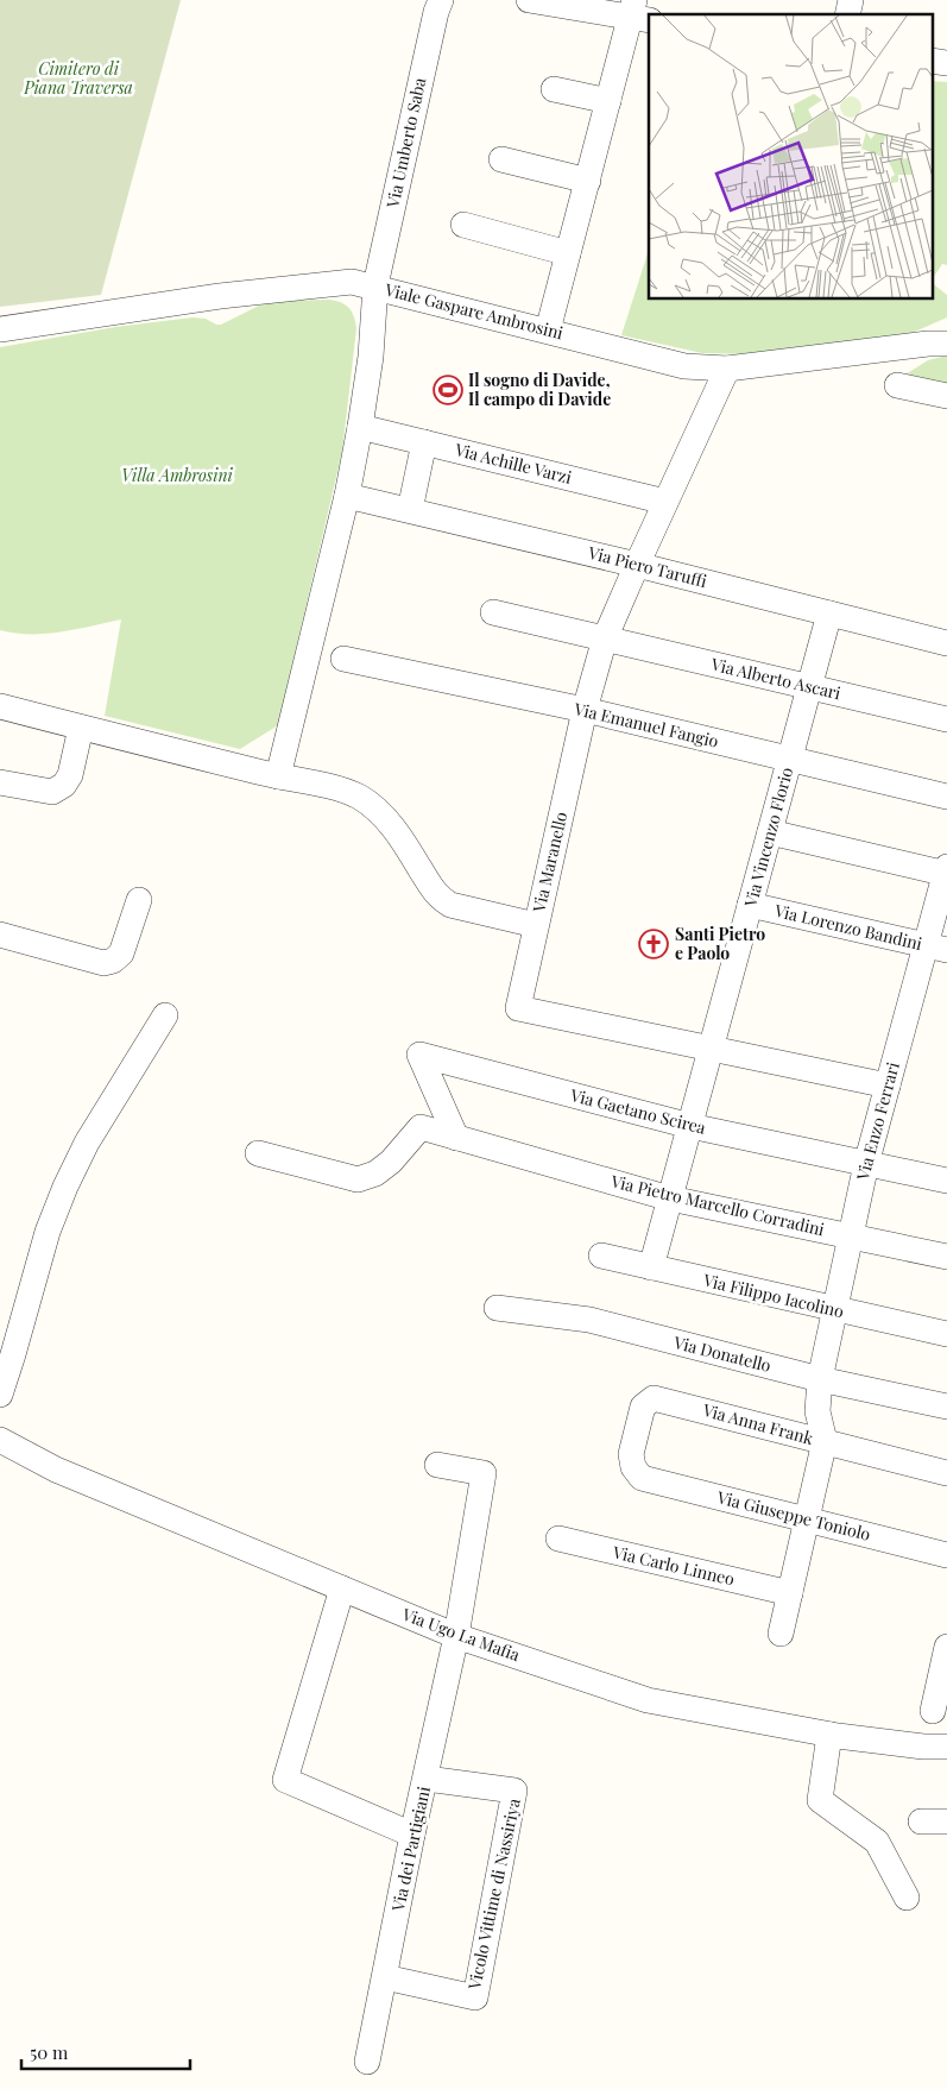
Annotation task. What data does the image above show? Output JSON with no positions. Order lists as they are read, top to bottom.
{
  "streets": {
    "street": [
      "Via Umberto Saba",
      "Viale Gaspare Ambrosini",
      "Via Achille Varzi",
      "Via Piero Taruffi",
      "Via Alberto Ascari",
      "Via Emanuel Fangio",
      "Via Vincenzo Florio",
      "Via Maranello",
      "Via Lorenzo Bandini",
      "Via Gaetano Scirea",
      "Via Enzo Ferrari",
      "Via Pietro Marcello Corradini",
      "Via Filippo Iacolino",
      "Via Donatello",
      "Via Anna Frank",
      "Via Giuseppe Toniolo",
      "Via Carlo Linneo",
      "Via Ugo La Mafia",
      "Via dei Partigiani",
      "Vicolo Vittime di Nassiriya"
    ]
  },
  "crossings": [
    ["Via Umberto Saba", "Viale Gaspare Ambrosini"],
    ["Via Umberto Saba", "Via Achille Varzi"],
    ["Via Umberto Saba", "Via Piero Taruffi"],
    ["Viale Gaspare Ambrosini", "Via Maranello"],
    ["Via Achille Varzi", "Via Maranello"],
    ["Via Piero Taruffi", "Via Vincenzo Florio"],
    ["Via Piero Taruffi", "Via Maranello"],
    ["Via Alberto Ascari", "Via Vincenzo Florio"],
    ["Via Alberto Ascari", "Via Maranello"],
    ["Via Emanuel Fangio", "Via Vincenzo Florio"],
    ["Via Emanuel Fangio", "Via Maranello"],
    ["Via Vincenzo Florio", "Via Maranello"],
    ["Via Vincenzo Florio", "Via Lorenzo Bandini"],
    ["Via Vincenzo Florio", "Via Gaetano Scirea"],
    ["Via Vincenzo Florio", "Via Pietro Marcello Corradini"],
    ["Via Vincenzo Florio", "Via Filippo Iacolino"],
    ["Via Maranello", "Via Enzo Ferrari"],
    ["Via Lorenzo Bandini", "Via Enzo Ferrari"],
    ["Via Gaetano Scirea", "Via Enzo Ferrari"],
    ["Via Gaetano Scirea", "Via Pietro Marcello Corradini"],
    ["Via Enzo Ferrari", "Via Pietro Marcello Corradini"],
    ["Via Enzo Ferrari", "Via Filippo Iacolino"],
    ["Via Enzo Ferrari", "Via Donatello"],
    ["Via Enzo Ferrari", "Via Anna Frank"],
    ["Via Anna Frank", "Via Giuseppe Toniolo"],
    ["Via Ugo La Mafia", "Via dei Partigiani"],
    ["Via dei Partigiani", "Vicolo Vittime di Nassiriya"]
  ],
  "parks": ["Cimitero di Piana Traversa", "Villa Ambrosini"],
  "places": {
    "sports": ["Il sogno di Davide, Il campo di Davide"],
    "church": ["Santi Pietro e Paolo"]
  },
  "scale_bar": "50 m"
}
